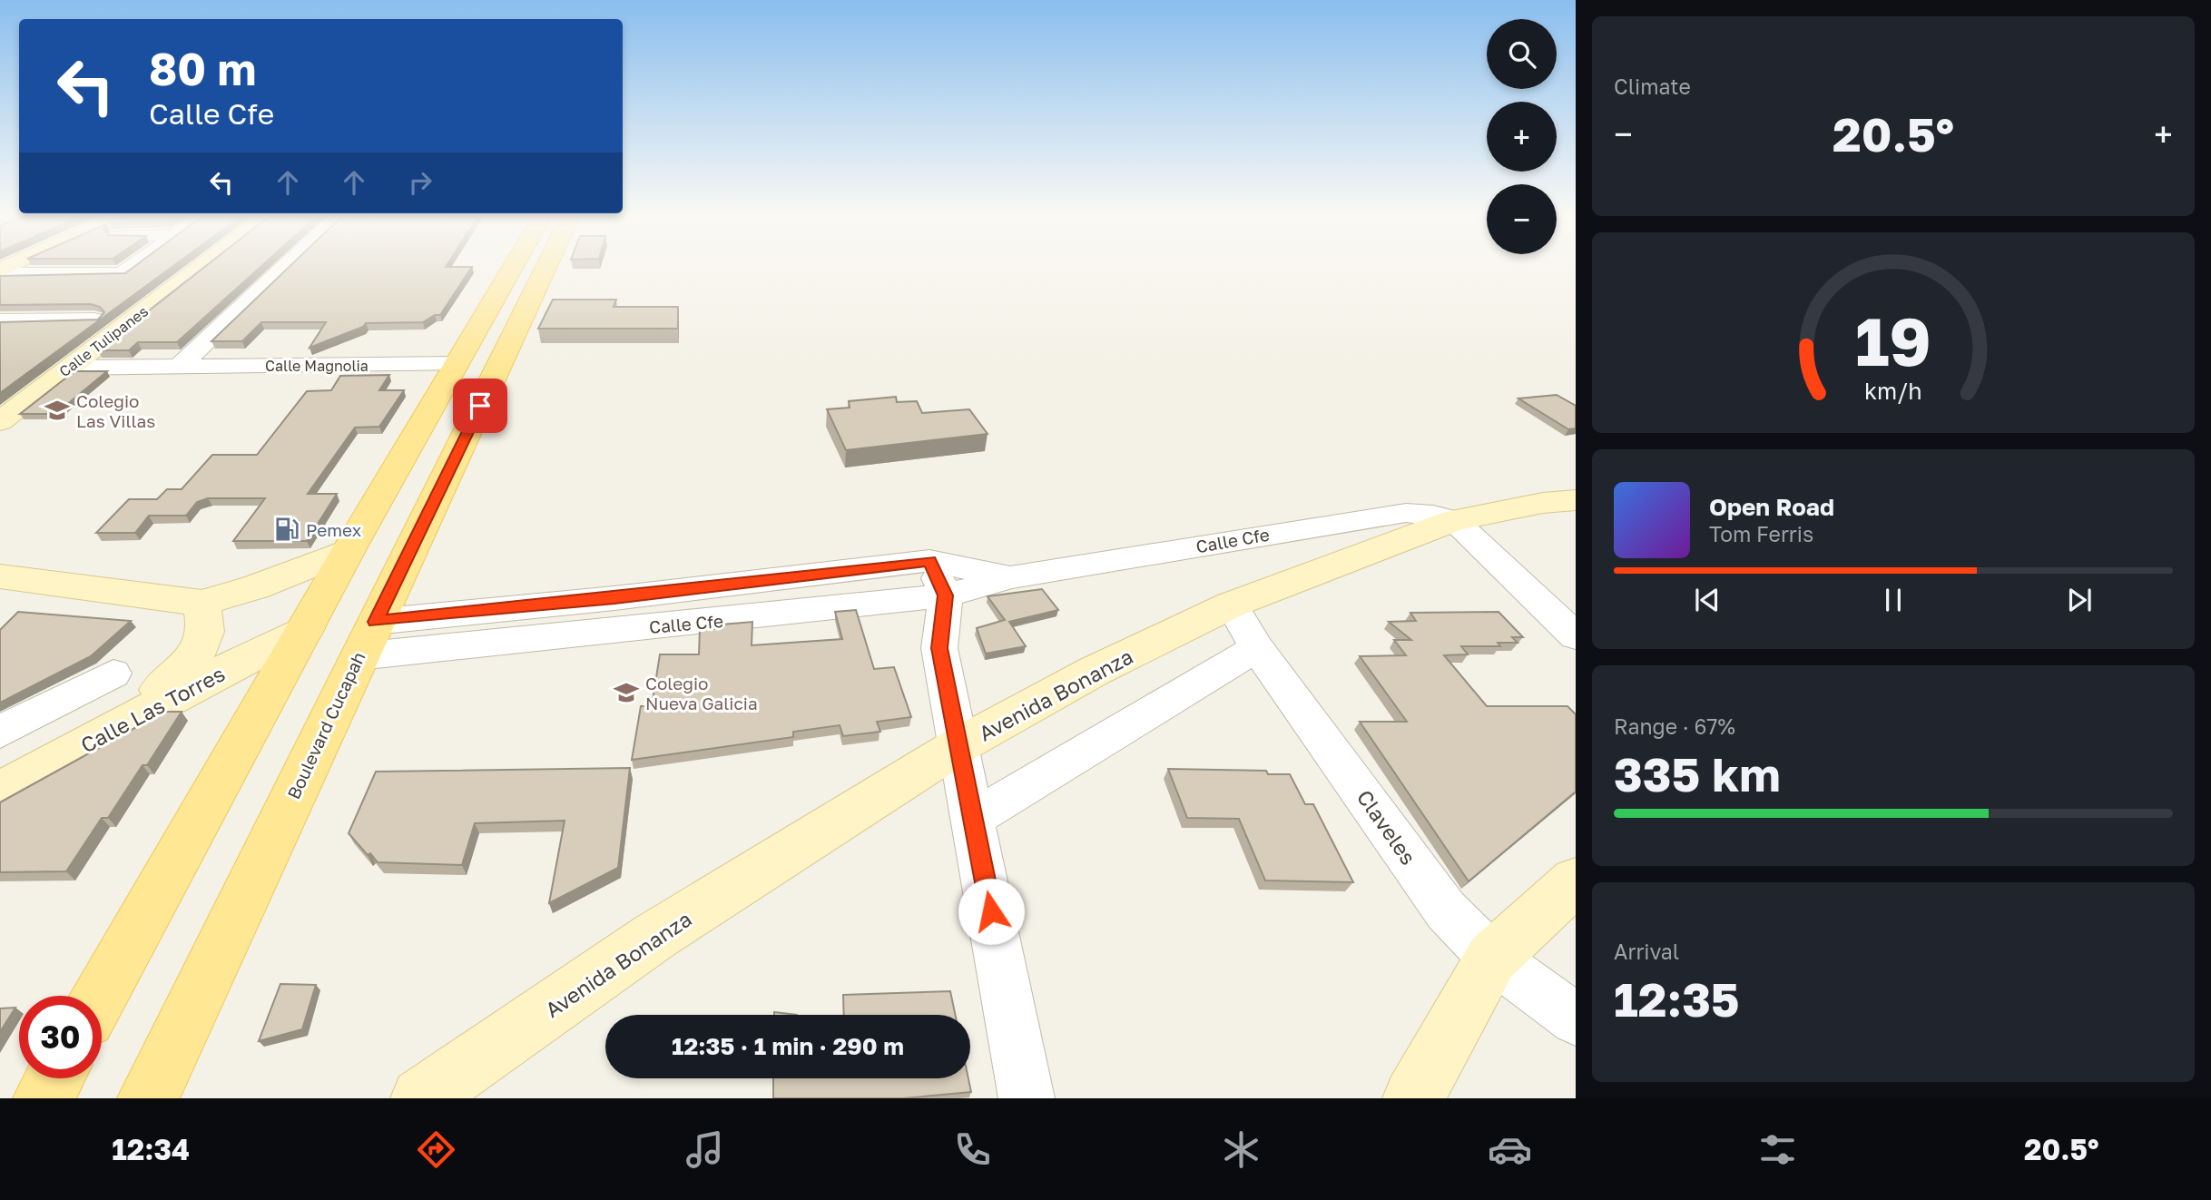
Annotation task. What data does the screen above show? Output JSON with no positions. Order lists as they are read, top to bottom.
{
  "streets": {
    "main road": ["Boulevard Cucapah"],
    "street": [
      "Calle Tulipanes",
      "Calle Magnolia",
      "Calle Cfe",
      "Avenida Bonanza",
      "Calle Las Torres",
      "Claveles"
    ]
  },
  "crossings": [
    ["Calle Tulipanes", "Calle Magnolia"],
    ["Calle Cfe", "Avenida Bonanza"],
    ["Calle Cfe", "Boulevard Cucapah"],
    ["Avenida Bonanza", "Claveles"]
  ],
  "places": {
    "school or university": ["Colegio Las Villas", "Colegio Nueva Galicia"],
    "fuel station": ["Pemex"]
  },
  "page": {
    "tile": [
      "Climate",
      ["Range · 67%", "335 km"],
      ["Arrival", "12:35"]
    ],
    "map_buttons": ["+", "−"],
    "turn": ["80 m", "Calle Cfe"],
    "heat": ["−", "20.5°", "+"],
    "song": ["Open Road", "Tom Ferris"],
    "limit": "30",
    "trip": "12:35 · 1 min · 290 m",
    "tabs": ["12:34", "20.5°"],
    "gauge": ["19", "km/h"]
  }
}
